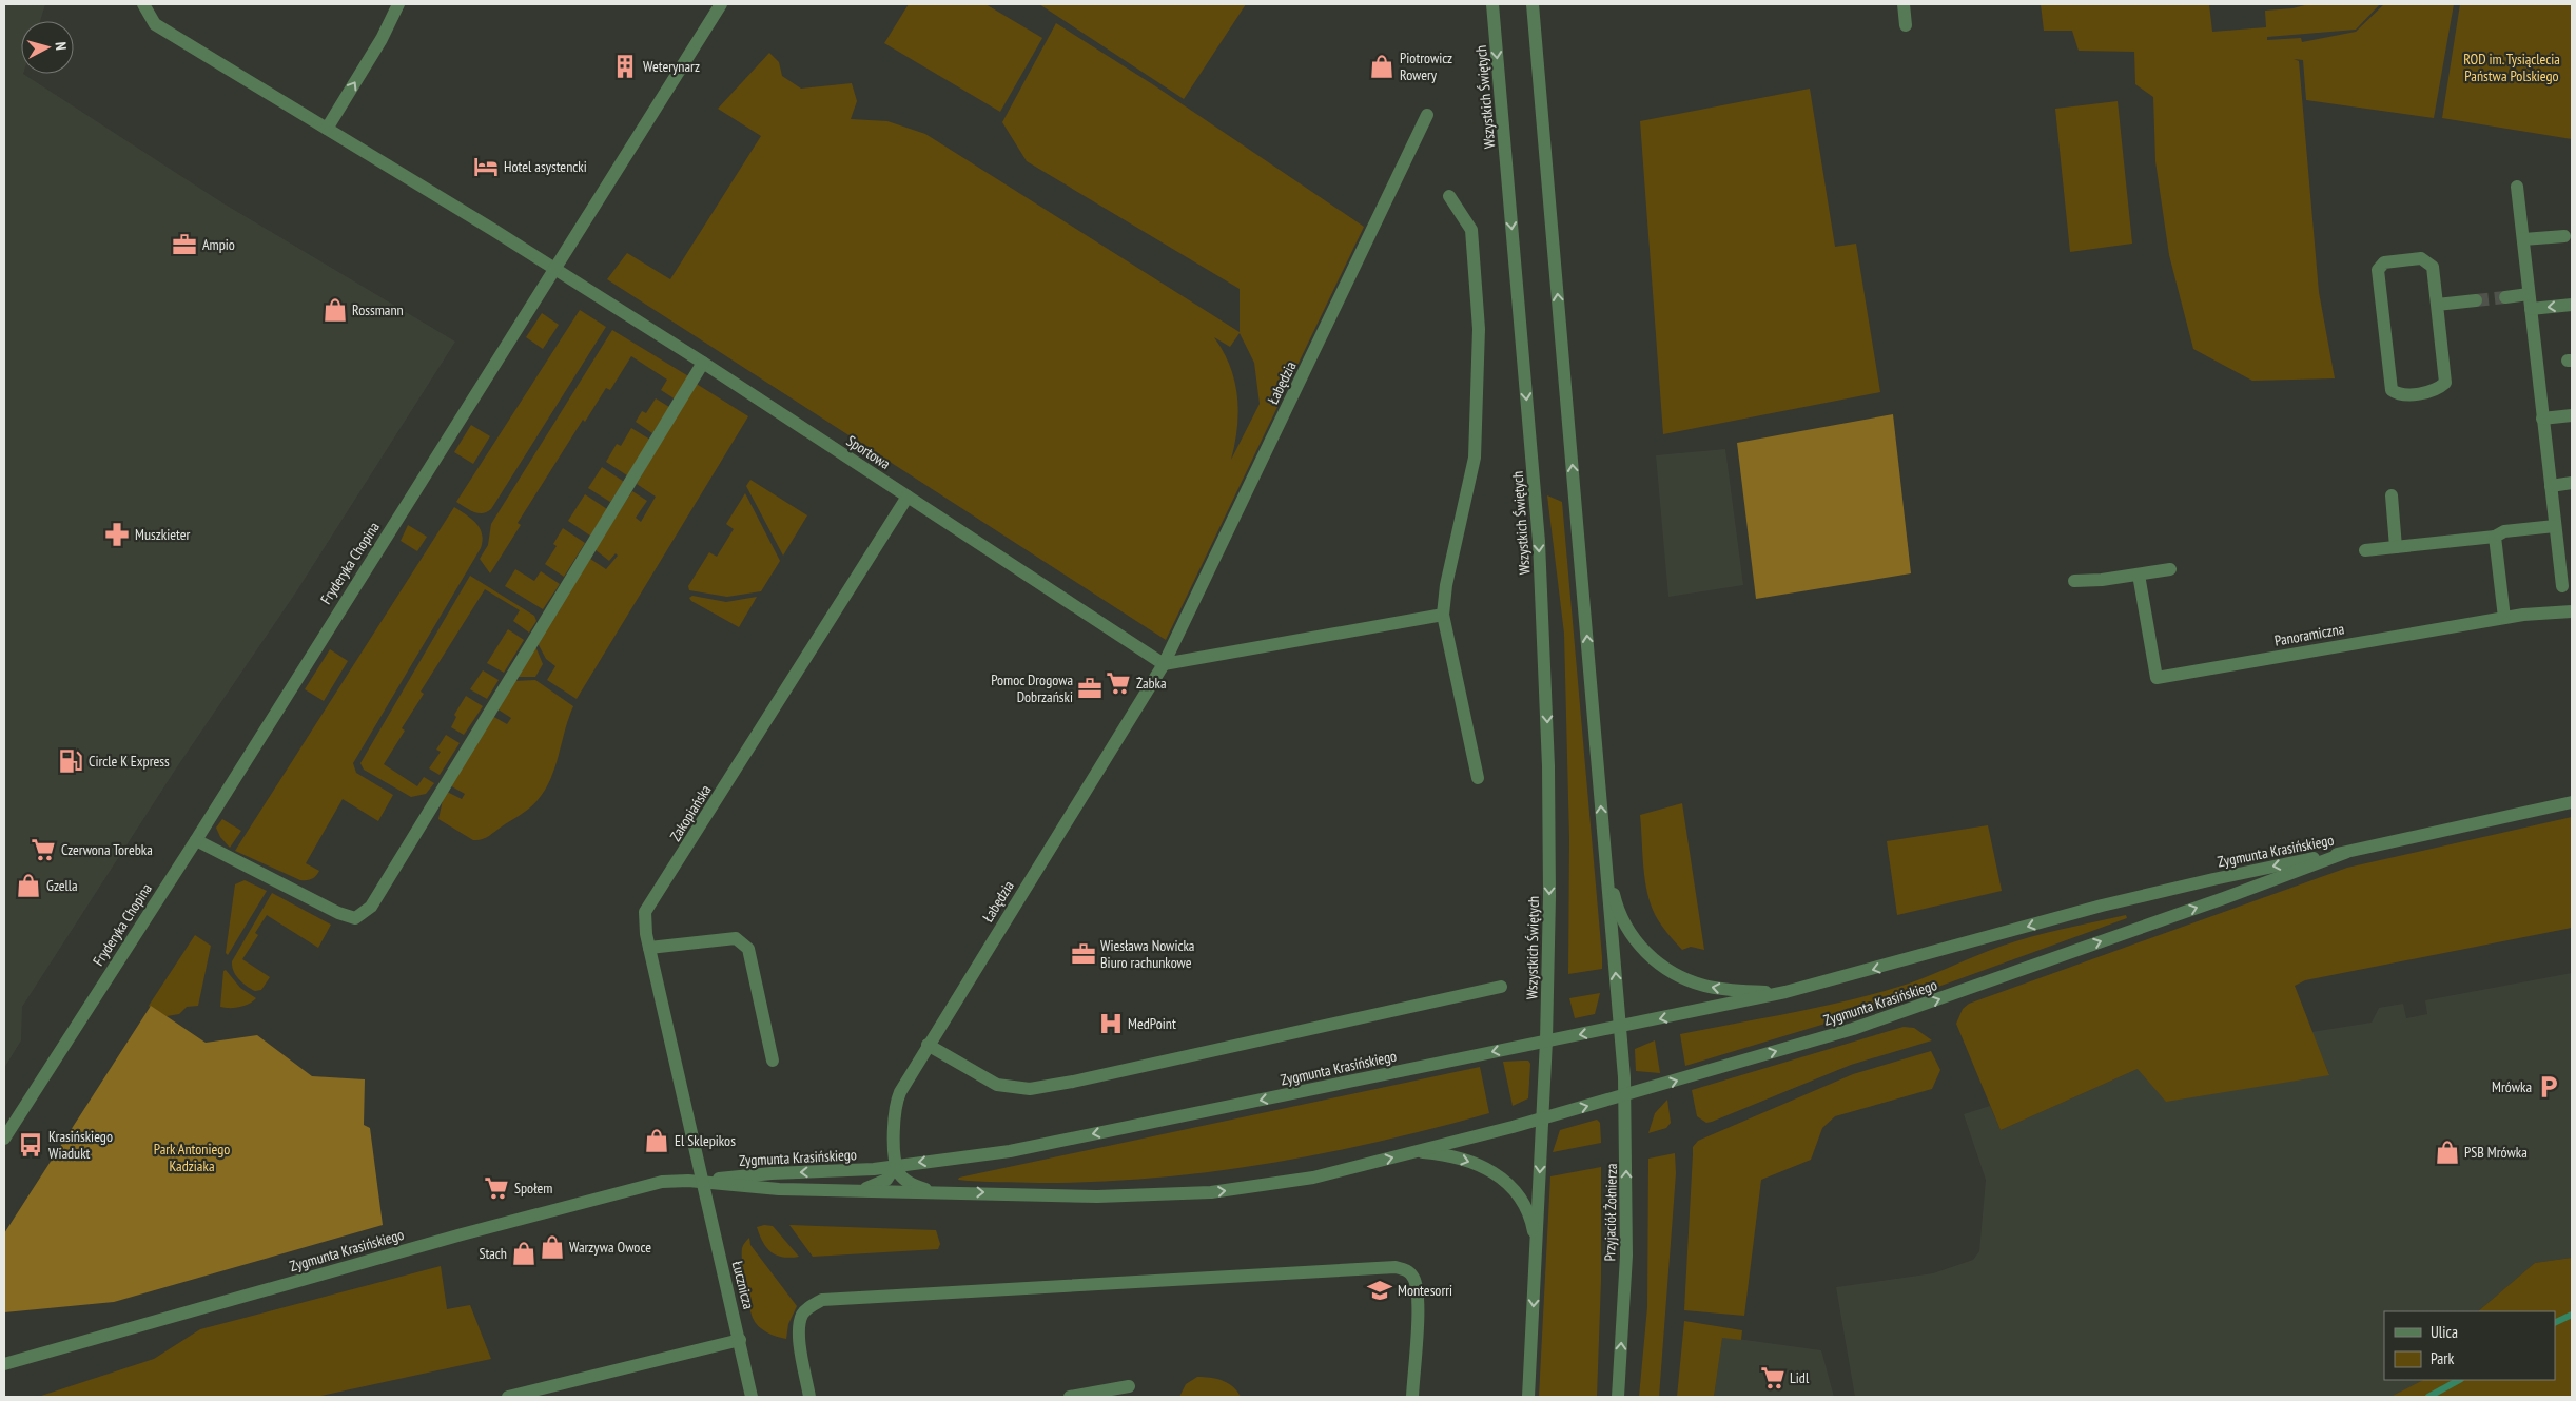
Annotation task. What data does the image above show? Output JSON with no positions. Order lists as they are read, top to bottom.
{
  "streets": {
    "street": [
      "Wszystkich Świętych",
      "Łabędzia",
      "Sportowa",
      "Fryderyka Chopina",
      "Panoramiczna",
      "Zakopiańska",
      "Zygmunta Krasińskiego",
      "Przyjaciół Żołnierza",
      "Łucznicza"
    ]
  },
  "crossings": [
    ["Wszystkich Świętych", "Zygmunta Krasińskiego"],
    ["Łabędzia", "Sportowa"],
    ["Łabędzia", "Zygmunta Krasińskiego"],
    ["Sportowa", "Fryderyka Chopina"],
    ["Sportowa", "Zakopiańska"],
    ["Zakopiańska", "Zygmunta Krasińskiego"],
    ["Zakopiańska", "Łucznicza"],
    ["Zygmunta Krasińskiego", "Przyjaciół Żołnierza"],
    ["Zygmunta Krasińskiego", "Łucznicza"]
  ],
  "parks": ["ROD im. Tysiąclecia Państwa Polskiego", "Park Antoniego Kadziaka"],
  "places": {
    "building": ["Weterynarz"],
    "shop": [
      "Piotrowicz Rowery",
      "Rossmann",
      "Gzella",
      "El Sklepikos",
      "PSB Mrówka",
      "Warzywa Owoce",
      "Stach"
    ],
    "hotel": ["Hotel asystencki"],
    "office": ["Ampio", "Pomoc Drogowa Dobrzański", "Wiesława Nowicka Biuro rachunkowe"],
    "pharmacy": ["Muszkieter"],
    "supermarket": [
      "Żabka",
      "Czerwona Torebka",
      "Społem",
      "Lidl"
    ],
    "fuel station": ["Circle K Express"],
    "hospital": ["MedPoint"],
    "parking": ["Mrówka"],
    "bus stop": ["Krasińskiego Wiadukt"],
    "school or university": ["Montesorri"]
  },
  "legend": ["Ulica", "Park"],
  "north": "right"
}
